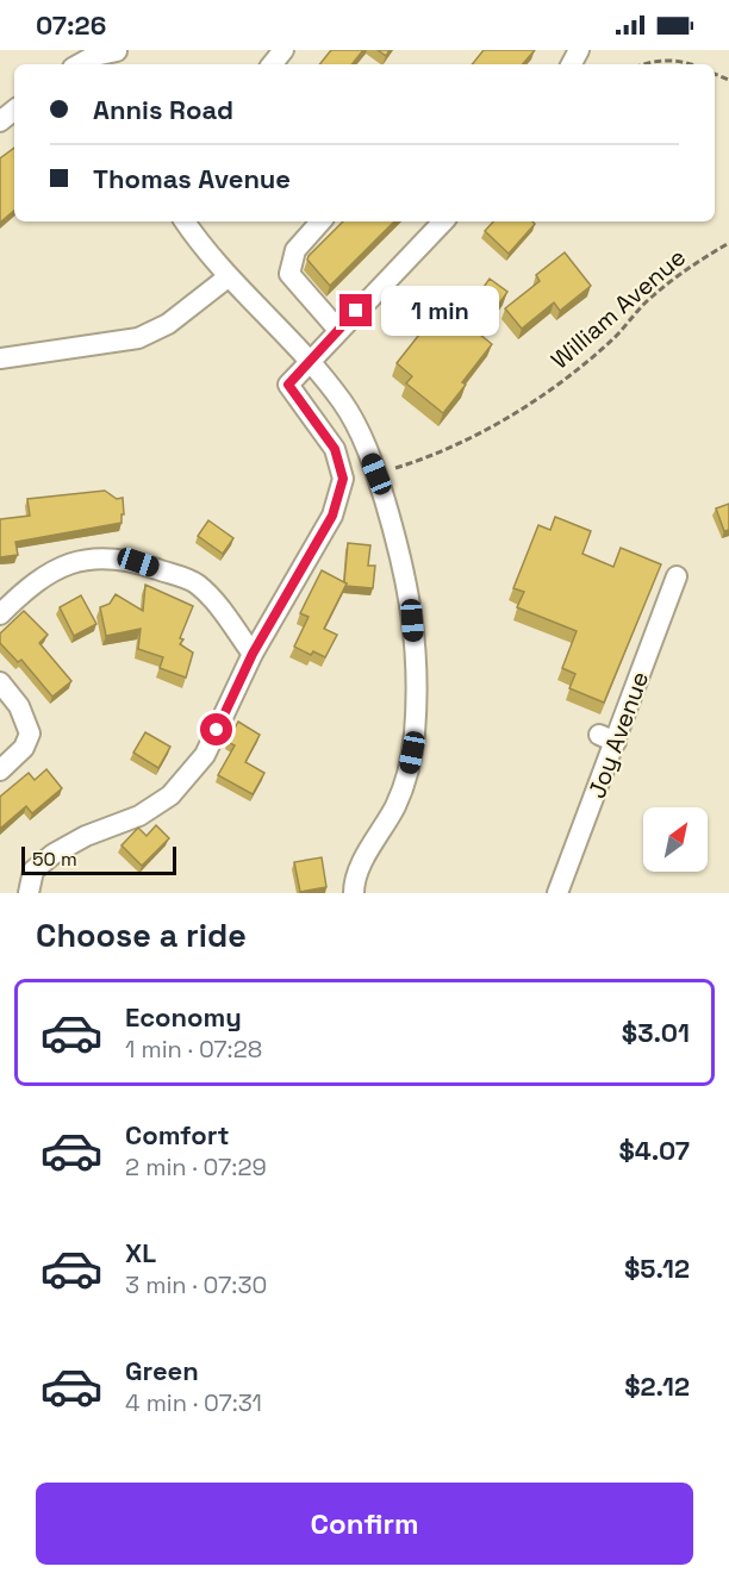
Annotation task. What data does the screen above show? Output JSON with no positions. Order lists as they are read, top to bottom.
{
  "streets": {
    "street": ["Joy Avenue"],
    "path": ["William Avenue"]
  },
  "scale_bar": "50 m",
  "north": "top right",
  "page": {
    "status": "07:26",
    "banner": ["Annis Road", "Thomas Avenue"],
    "bubble": "1 min",
    "scale": "50 m",
    "heading": "Choose a ride",
    "list": [
      {
        "name": "Economy",
        "note": "1 min · 07:28",
        "value": "$3.01"
      },
      {
        "name": "Comfort",
        "note": "2 min · 07:29",
        "value": "$4.07"
      },
      {
        "name": "XL",
        "note": "3 min · 07:30",
        "value": "$5.12"
      },
      {
        "name": "Green",
        "note": "4 min · 07:31",
        "value": "$2.12"
      }
    ],
    "buttons": "Confirm"
  }
}
